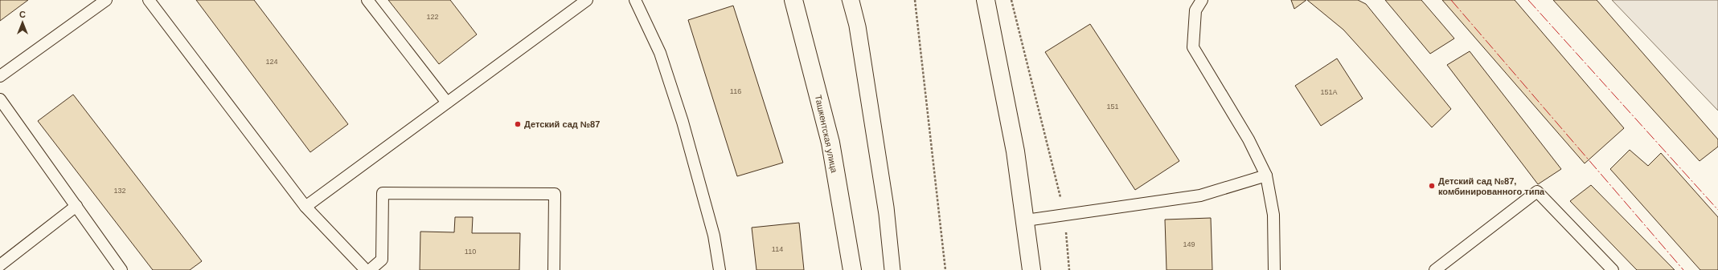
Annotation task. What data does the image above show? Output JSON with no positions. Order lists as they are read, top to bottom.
{
  "streets": {
    "main road": ["Ташкентская улица"]
  },
  "places": ["Детский сад №87", "Детский сад №87, комбинированного типа"],
  "house_numbers": [
    "122",
    "124",
    "116",
    "151А",
    "151",
    "132",
    "149",
    "114",
    "110"
  ],
  "north": "top"
}
